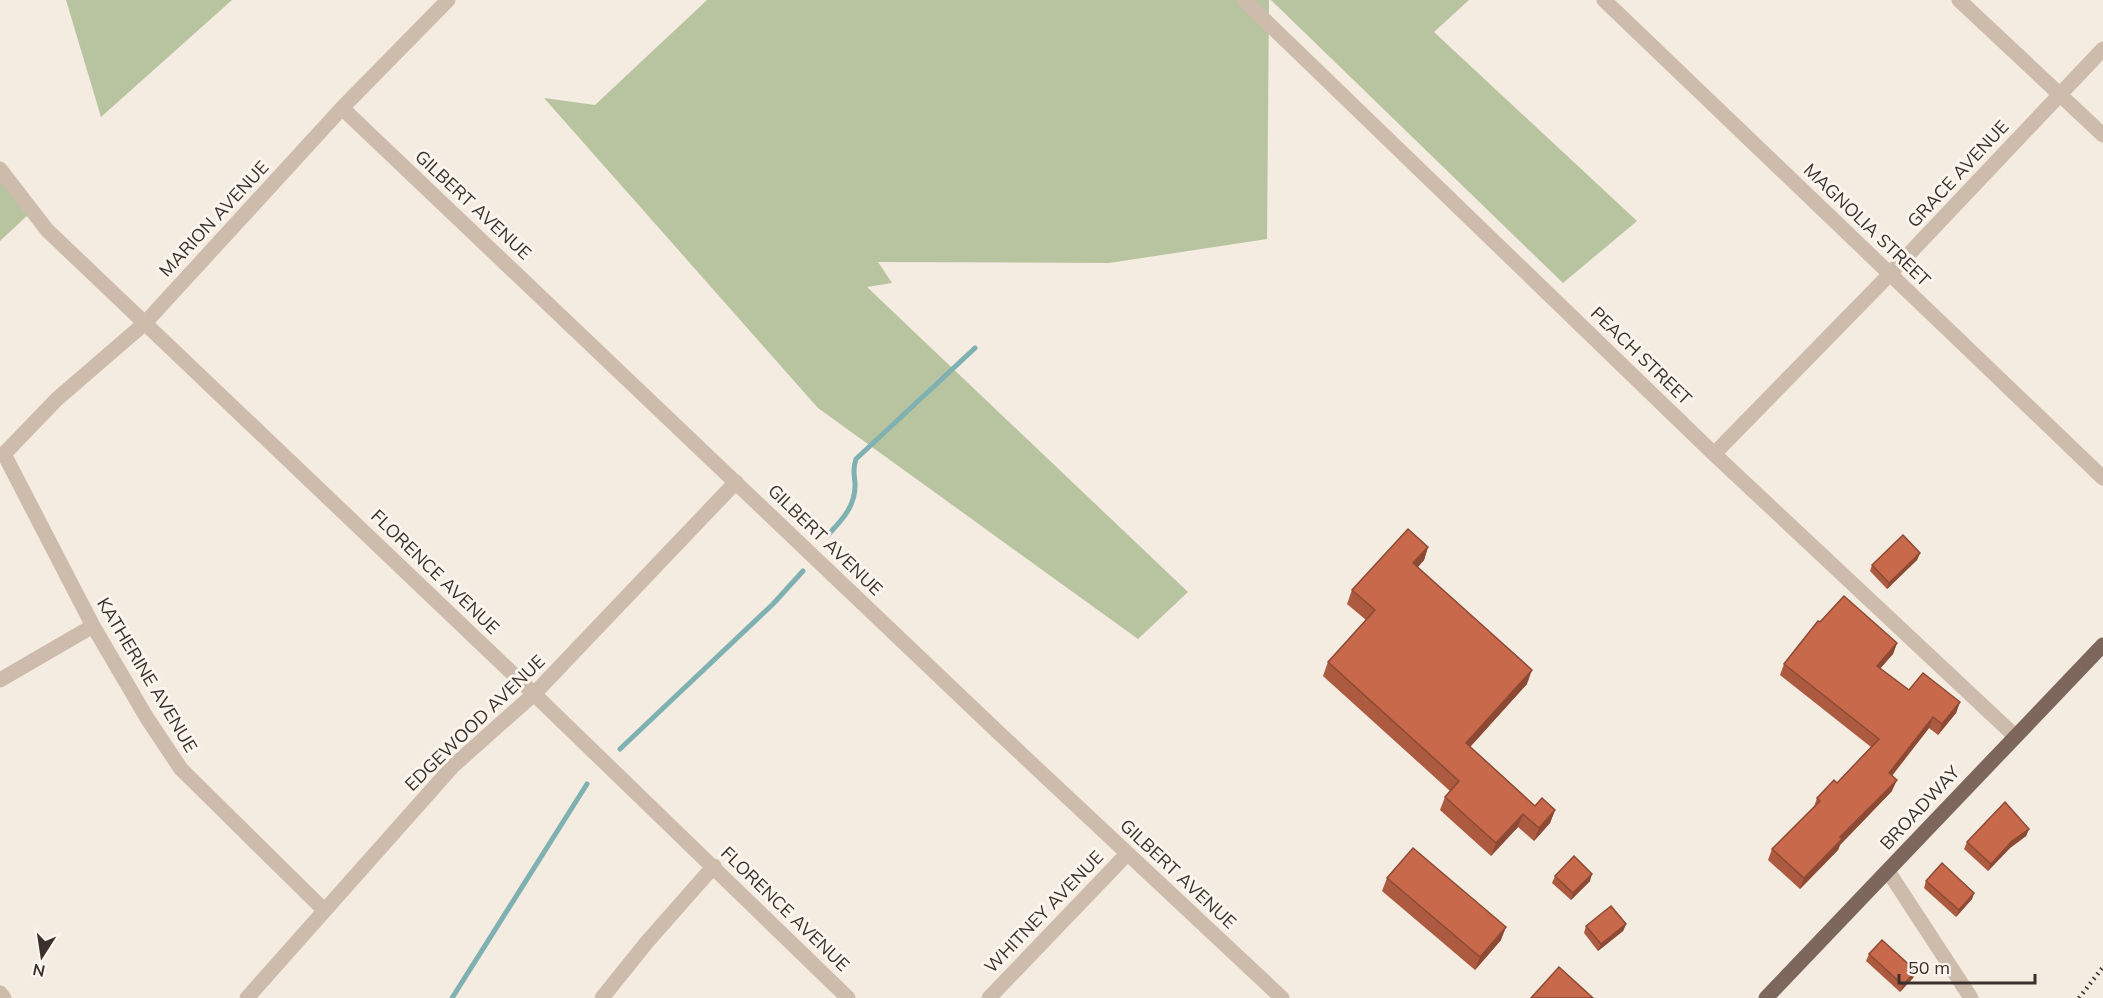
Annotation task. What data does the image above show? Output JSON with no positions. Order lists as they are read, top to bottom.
{
  "streets": {
    "main road": ["BROADWAY"],
    "street": [
      "GRACE AVENUE",
      "GILBERT AVENUE",
      "MARION AVENUE",
      "MAGNOLIA STREET",
      "PEACH STREET",
      "FLORENCE AVENUE",
      "KATHERINE AVENUE",
      "EDGEWOOD AVENUE",
      "WHITNEY AVENUE"
    ]
  },
  "crossings": [
    ["GRACE AVENUE", "MAGNOLIA STREET"],
    ["GRACE AVENUE", "PEACH STREET"],
    ["GILBERT AVENUE", "MARION AVENUE"],
    ["GILBERT AVENUE", "EDGEWOOD AVENUE"],
    ["GILBERT AVENUE", "WHITNEY AVENUE"],
    ["MARION AVENUE", "FLORENCE AVENUE"],
    ["MARION AVENUE", "KATHERINE AVENUE"],
    ["PEACH STREET", "BROADWAY"],
    ["FLORENCE AVENUE", "EDGEWOOD AVENUE"],
    ["KATHERINE AVENUE", "EDGEWOOD AVENUE"]
  ],
  "scale_bar": "50 m",
  "north": "bottom"
}
